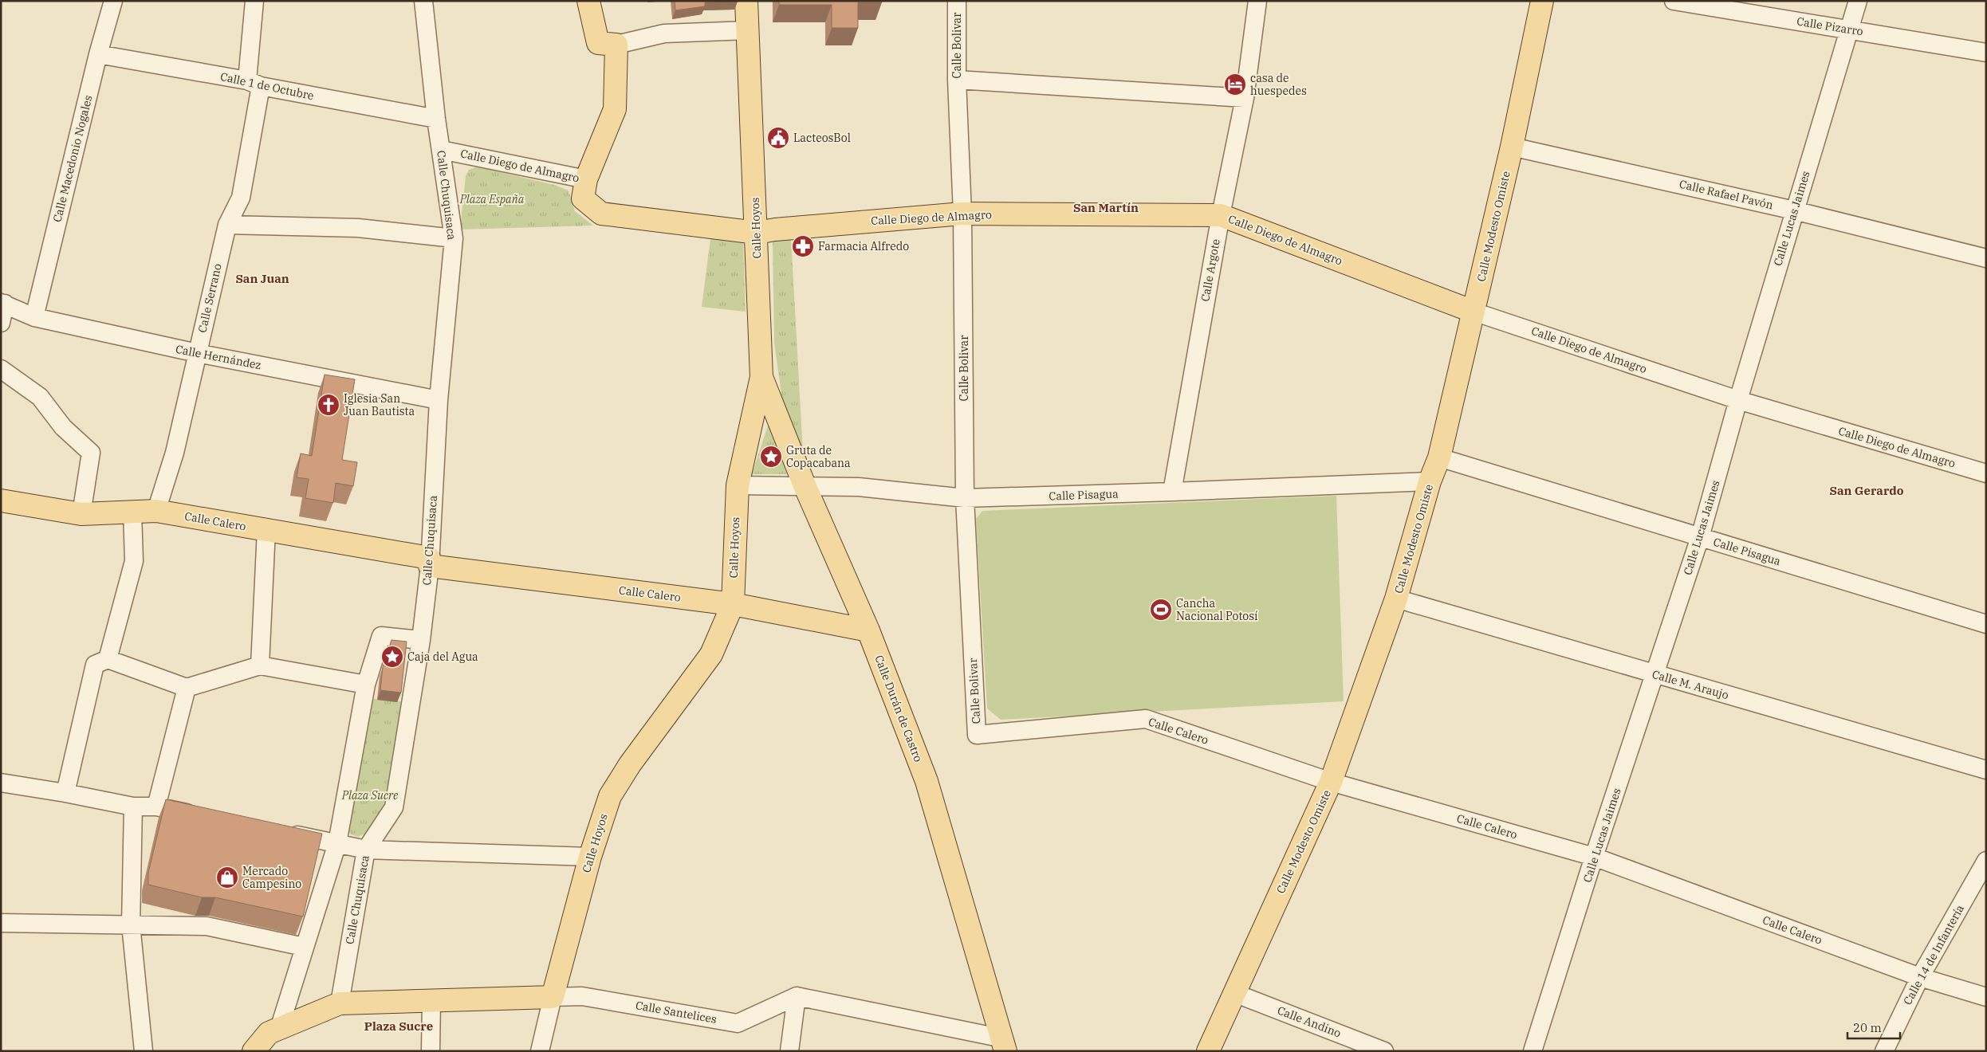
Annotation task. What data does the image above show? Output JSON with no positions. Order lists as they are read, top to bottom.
{
  "streets": {
    "main road": [
      "Calle Diego de Almagro",
      "Calle Modesto Omiste",
      "Calle Hoyos",
      "Calle Calero",
      "Calle Durán de Castro",
      "Calle Santelices"
    ],
    "street": [
      "Calle Pizarro",
      "Calle Bolivar",
      "Calle 1 de Octubre",
      "Calle Macedonio Nogales",
      "Calle Rafael Pavón",
      "Calle Chuquisaca",
      "Calle Lucas Jaimes",
      "Calle Argote",
      "Calle Serrano",
      "Calle Hernández",
      "Calle Pisagua",
      "Calle M. Araujo",
      "Calle 14 de Infantería",
      "Calle Andino"
    ]
  },
  "crossings": [
    ["Calle Pizarro", "Calle Lucas Jaimes"],
    ["Calle Bolivar", "Calle Diego de Almagro"],
    ["Calle Bolivar", "Calle Pisagua"],
    ["Calle Bolivar", "Calle Calero"],
    ["Calle 1 de Octubre", "Calle Macedonio Nogales"],
    ["Calle 1 de Octubre", "Calle Chuquisaca"],
    ["Calle 1 de Octubre", "Calle Serrano"],
    ["Calle Macedonio Nogales", "Calle Hernández"],
    ["Calle Diego de Almagro", "Calle Chuquisaca"],
    ["Calle Diego de Almagro", "Calle Lucas Jaimes"],
    ["Calle Diego de Almagro", "Calle Modesto Omiste"],
    ["Calle Diego de Almagro", "Calle Hoyos"],
    ["Calle Diego de Almagro", "Calle Argote"],
    ["Calle Rafael Pavón", "Calle Lucas Jaimes"],
    ["Calle Rafael Pavón", "Calle Modesto Omiste"],
    ["Calle Chuquisaca", "Calle Hernández"],
    ["Calle Chuquisaca", "Calle Calero"],
    ["Calle Chuquisaca", "Calle Santelices"],
    ["Calle Lucas Jaimes", "Calle Pisagua"],
    ["Calle Lucas Jaimes", "Calle Calero"],
    ["Calle Lucas Jaimes", "Calle M. Araujo"],
    ["Calle Modesto Omiste", "Calle Pisagua"],
    ["Calle Modesto Omiste", "Calle Calero"],
    ["Calle Modesto Omiste", "Calle M. Araujo"],
    ["Calle Modesto Omiste", "Calle Andino"],
    ["Calle Hoyos", "Calle Pisagua"],
    ["Calle Hoyos", "Calle Calero"],
    ["Calle Hoyos", "Calle Durán de Castro"],
    ["Calle Hoyos", "Calle Santelices"],
    ["Calle Argote", "Calle Pisagua"],
    ["Calle Serrano", "Calle Hernández"],
    ["Calle Serrano", "Calle Calero"],
    ["Calle Pisagua", "Calle Durán de Castro"],
    ["Calle Calero", "Calle Durán de Castro"],
    ["Calle Calero", "Calle 14 de Infantería"]
  ],
  "districts": [
    "San Martín",
    "San Juan",
    "San Gerardo",
    "Plaza Sucre"
  ],
  "parks": ["Plaza España", "Plaza Sucre"],
  "places": {
    "hotel": ["casa de huespedes"],
    "public building": ["LacteosBol"],
    "pharmacy": ["Farmacia Alfredo"],
    "church": ["Iglesia San Juan Bautista"],
    "place": ["Gruta de Copacabana", "Caja del Agua"],
    "sports": ["Cancha Nacional Potosí"],
    "shop": ["Mercado Campesino"]
  },
  "scale_bar": "20 m"
}
